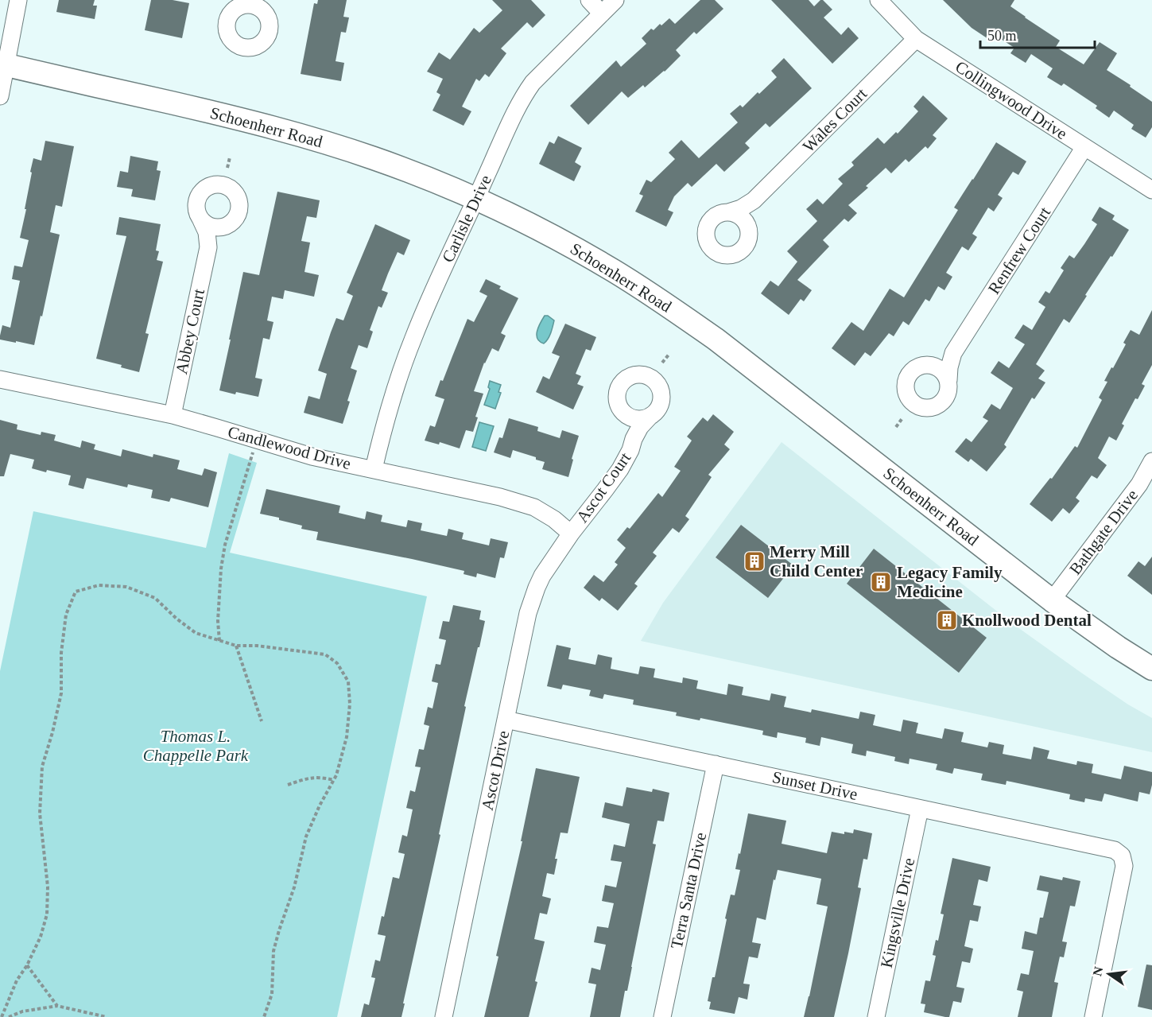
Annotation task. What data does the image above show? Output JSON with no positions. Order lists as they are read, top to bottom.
{
  "streets": {
    "main road": ["Schoenherr Road"],
    "street": [
      "Collingwood Drive",
      "Wales Court",
      "Carlisle Drive",
      "Renfrew Court",
      "Abbey Court",
      "Candlewood Drive",
      "Ascot Court",
      "Bathgate Drive",
      "Ascot Drive",
      "Sunset Drive",
      "Terra Santa Drive",
      "Kingsville Drive"
    ]
  },
  "crossings": [
    ["Collingwood Drive", "Wales Court"],
    ["Collingwood Drive", "Renfrew Court"],
    ["Schoenherr Road", "Carlisle Drive"],
    ["Schoenherr Road", "Bathgate Drive"],
    ["Carlisle Drive", "Candlewood Drive"],
    ["Abbey Court", "Candlewood Drive"],
    ["Candlewood Drive", "Ascot Court"],
    ["Candlewood Drive", "Ascot Drive"],
    ["Ascot Court", "Ascot Drive"],
    ["Ascot Drive", "Sunset Drive"],
    ["Sunset Drive", "Terra Santa Drive"],
    ["Sunset Drive", "Kingsville Drive"]
  ],
  "parks": ["Thomas L. Chappelle Park"],
  "places": {
    "building": ["Merry Mill Child Center", "Legacy Family Medicine", "Knollwood Dental"]
  },
  "scale_bar": "50 m",
  "north": "left"
}
